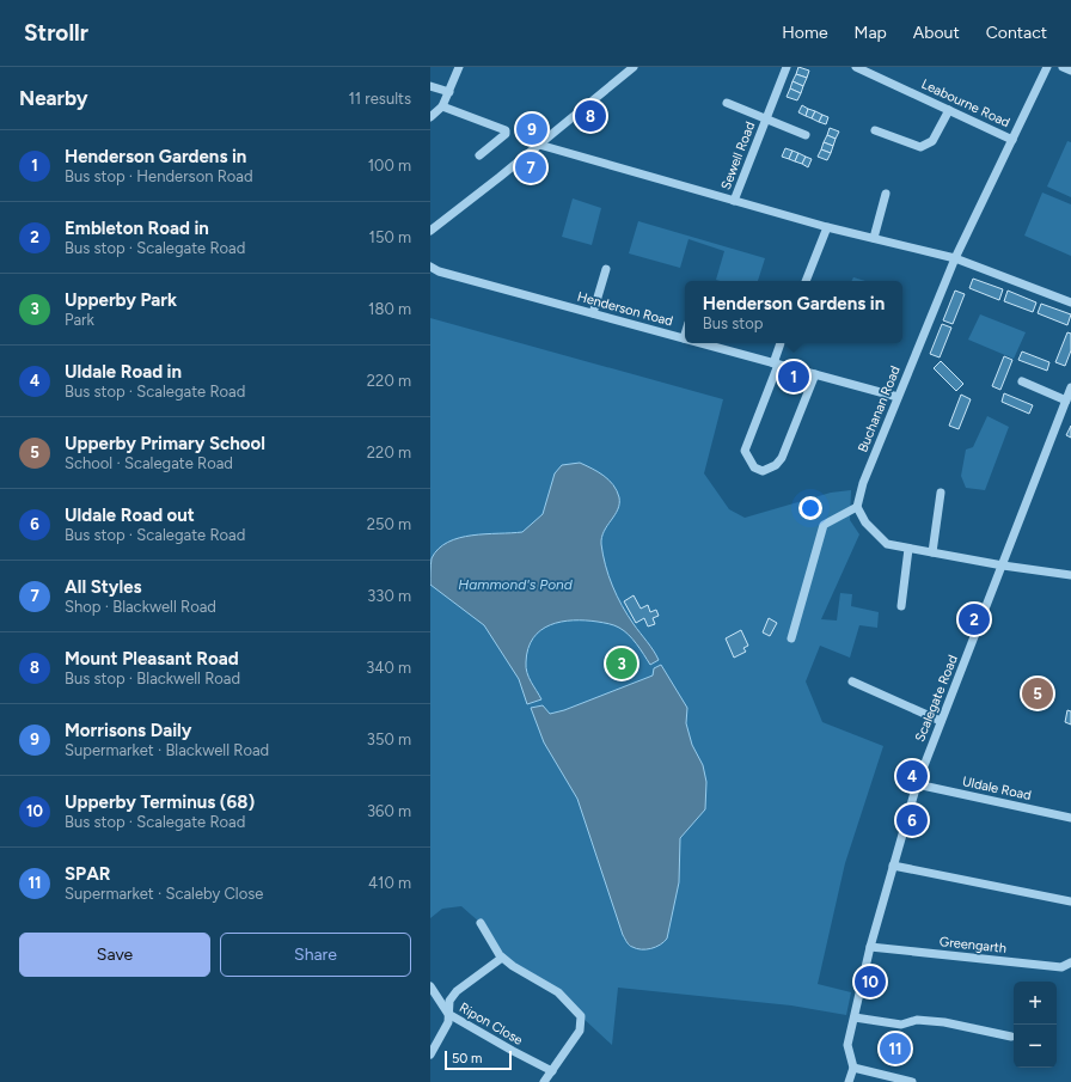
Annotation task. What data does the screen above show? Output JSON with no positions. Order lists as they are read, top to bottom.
{
  "streets": {
    "street": [
      "Leabourne Road",
      "Sewell Road",
      "Henderson Road",
      "Buchanan Road",
      "Scalegate Road",
      "Uldale Road",
      "Greengarth",
      "Ripon Close"
    ]
  },
  "crossings": [
    ["Leabourne Road", "Buchanan Road"],
    ["Henderson Road", "Buchanan Road"],
    ["Scalegate Road", "Uldale Road"],
    ["Scalegate Road", "Greengarth"]
  ],
  "water": ["Hammond's Pond"],
  "scale_bar": "50 m",
  "page": {
    "header": "Strollr",
    "nav": [
      "Home",
      "Map",
      "About",
      "Contact"
    ],
    "heading": ["Nearby", "11 results"],
    "pins": [
      "8",
      "9",
      "7",
      "1",
      "2",
      "3",
      "5",
      "4",
      "6",
      "10",
      "11"
    ],
    "list": [
      {
        "mark": "1",
        "name": "Henderson Gardens in",
        "note": "Bus stop · Henderson Road",
        "value": "100 m"
      },
      {
        "mark": "2",
        "name": "Embleton Road in",
        "note": "Bus stop · Scalegate Road",
        "value": "150 m"
      },
      {
        "mark": "3",
        "name": "Upperby Park",
        "note": "Park",
        "value": "180 m"
      },
      {
        "mark": "4",
        "name": "Uldale Road in",
        "note": "Bus stop · Scalegate Road",
        "value": "220 m"
      },
      {
        "mark": "5",
        "name": "Upperby Primary School",
        "note": "School · Scalegate Road",
        "value": "220 m"
      },
      {
        "mark": "6",
        "name": "Uldale Road out",
        "note": "Bus stop · Scalegate Road",
        "value": "250 m"
      },
      {
        "mark": "7",
        "name": "All Styles",
        "note": "Shop · Blackwell Road",
        "value": "330 m"
      },
      {
        "mark": "8",
        "name": "Mount Pleasant Road",
        "note": "Bus stop · Blackwell Road",
        "value": "340 m"
      },
      {
        "mark": "9",
        "name": "Morrisons Daily",
        "note": "Supermarket · Blackwell Road",
        "value": "350 m"
      },
      {
        "mark": "10",
        "name": "Upperby Terminus (68)",
        "note": "Bus stop · Scalegate Road",
        "value": "360 m"
      },
      {
        "mark": "11",
        "name": "SPAR",
        "note": "Supermarket · Scaleby Close",
        "value": "410 m"
      }
    ],
    "popup": ["Henderson Gardens in", "Bus stop"],
    "buttons": ["Save", "Share"],
    "map_buttons": ["+", "−"],
    "scale": "50 m"
  }
}
